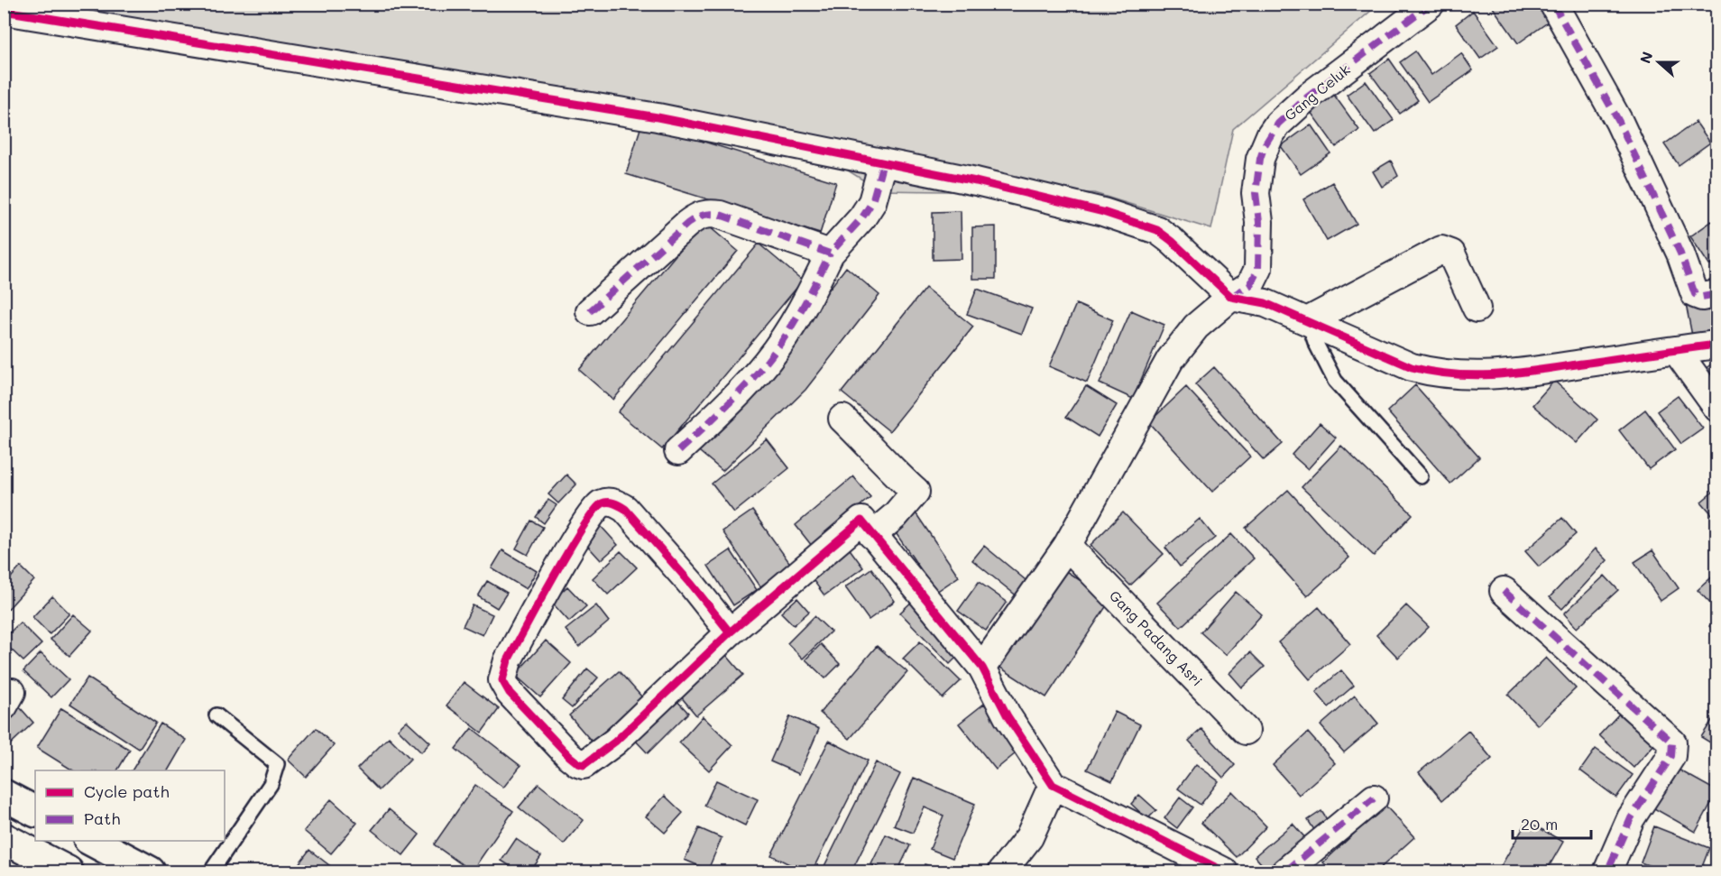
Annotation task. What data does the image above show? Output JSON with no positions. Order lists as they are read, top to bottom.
{
  "streets": {
    "street": ["Gang Celuk", "Gang Padang Asri"]
  },
  "crossings": [
    ["Gang Celuk", "Gang Padang Asri"]
  ],
  "legend": ["Cycle path", "Path"],
  "scale_bar": "20 m",
  "north": "left"
}
